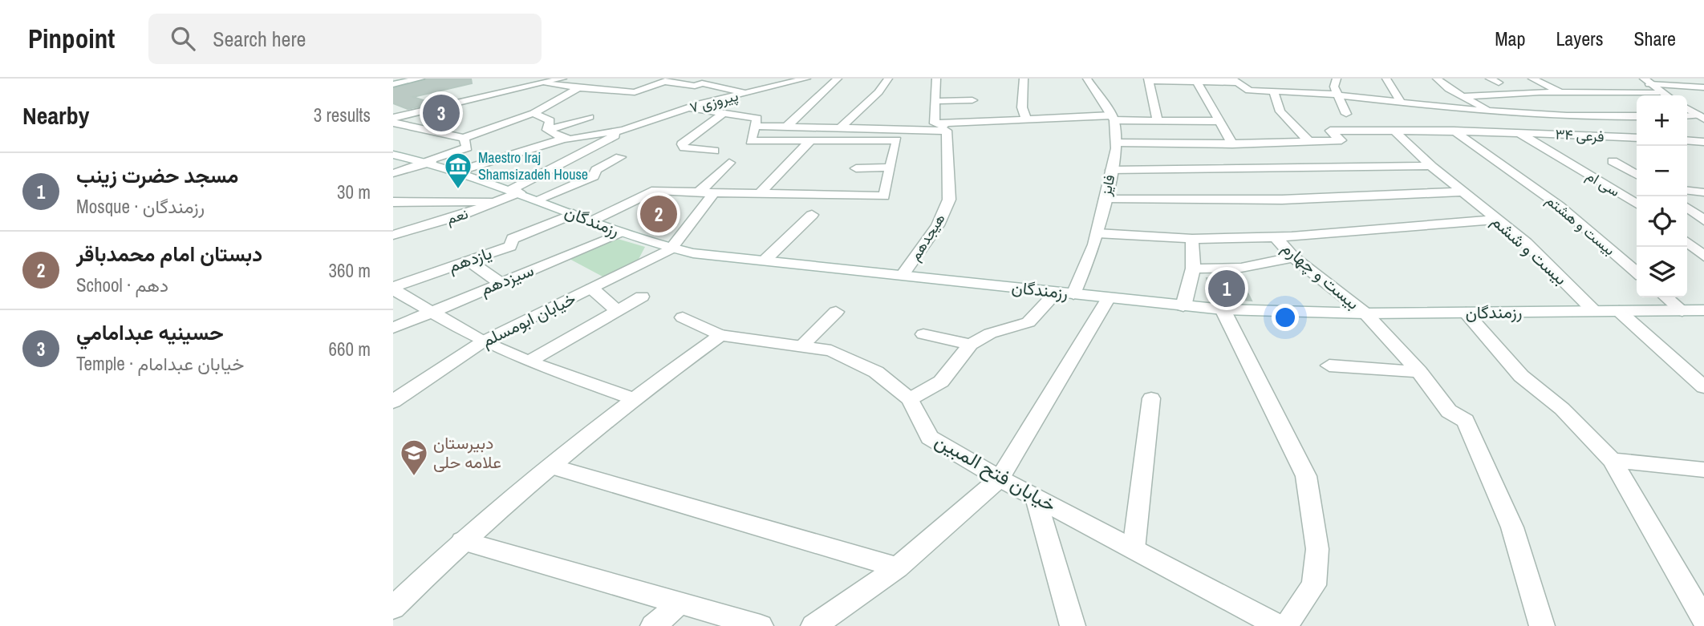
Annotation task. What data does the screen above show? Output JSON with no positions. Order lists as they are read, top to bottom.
{
  "streets": {
    "street": [
      "پیروزی ۷",
      "فرعی ۳۴",
      "سی ام",
      "فایز",
      "نعم",
      "رزمندگان",
      "بیست و هشتم",
      "هیجدهم",
      "بیست و ششم",
      "یازدهم",
      "بیست و چهارم",
      "سیزدهم",
      "خیابان ابومسلم",
      "خیابان فتح المبین"
    ]
  },
  "crossings": [
    ["پیروزی ۷", "نعم"],
    ["فرعی ۳۴", "سی ام"],
    ["فرعی ۳۴", "بیست و هشتم"],
    ["فرعی ۳۴", "بیست و ششم"],
    ["فایز", "رزمندگان"],
    ["نعم", "رزمندگان"],
    ["رزمندگان", "هیجدهم"],
    ["رزمندگان", "بیست و ششم"],
    ["رزمندگان", "یازدهم"],
    ["رزمندگان", "بیست و چهارم"],
    ["رزمندگان", "سیزدهم"],
    ["رزمندگان", "خیابان ابومسلم"]
  ],
  "places": {
    "museum": ["Maestro Iraj Shamsizadeh House"],
    "school or university": ["دبیرستان علامه حلی"]
  },
  "page": {
    "header": "Pinpoint",
    "search": "Search here",
    "nav": ["Map", "Layers", "Share"],
    "heading": ["Nearby", "3 results"],
    "pins": ["3", "2", "1"],
    "map_buttons": ["+", "−"],
    "list": [
      {
        "mark": "1",
        "name": "مسجد حضرت زینب",
        "note": "Mosque · رزمندگان",
        "value": "30 m"
      },
      {
        "mark": "2",
        "name": "دبستان امام محمدباقر",
        "note": "School · دهم",
        "value": "360 m"
      },
      {
        "mark": "3",
        "name": "حسينيه عبدامامي",
        "note": "Temple · خیابان عبدامام",
        "value": "660 m"
      }
    ]
  }
}
